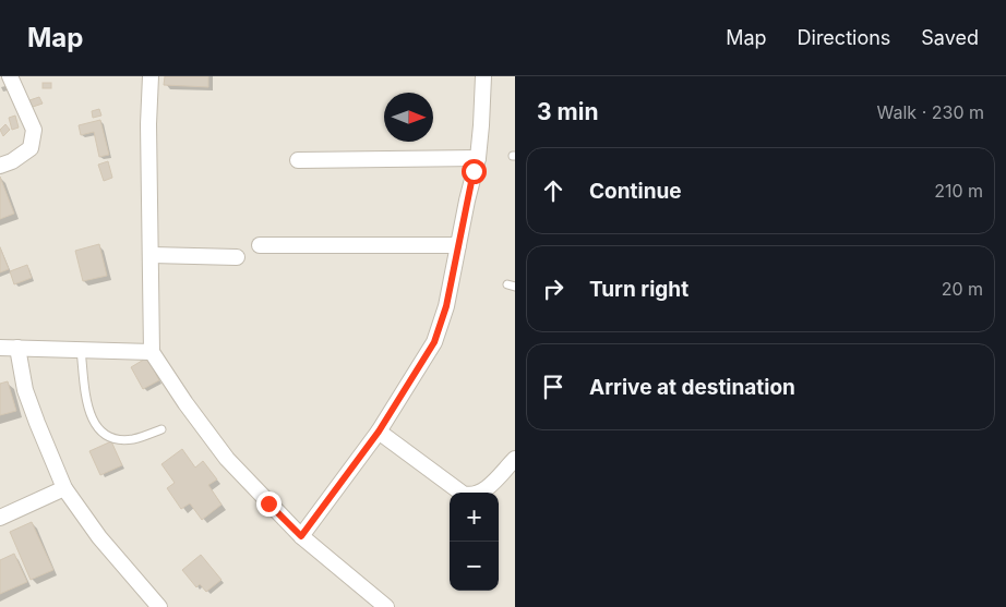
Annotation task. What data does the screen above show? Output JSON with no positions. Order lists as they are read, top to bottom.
{
  "north": "right",
  "page": {
    "header": "Map",
    "nav": ["Map", "Directions", "Saved"],
    "heading": ["3 min", "Walk · 230 m"],
    "list": [
      ["Continue", "210 m"],
      ["Turn right", "20 m"],
      "Arrive at destination"
    ],
    "map_buttons": ["+", "−"]
  }
}
